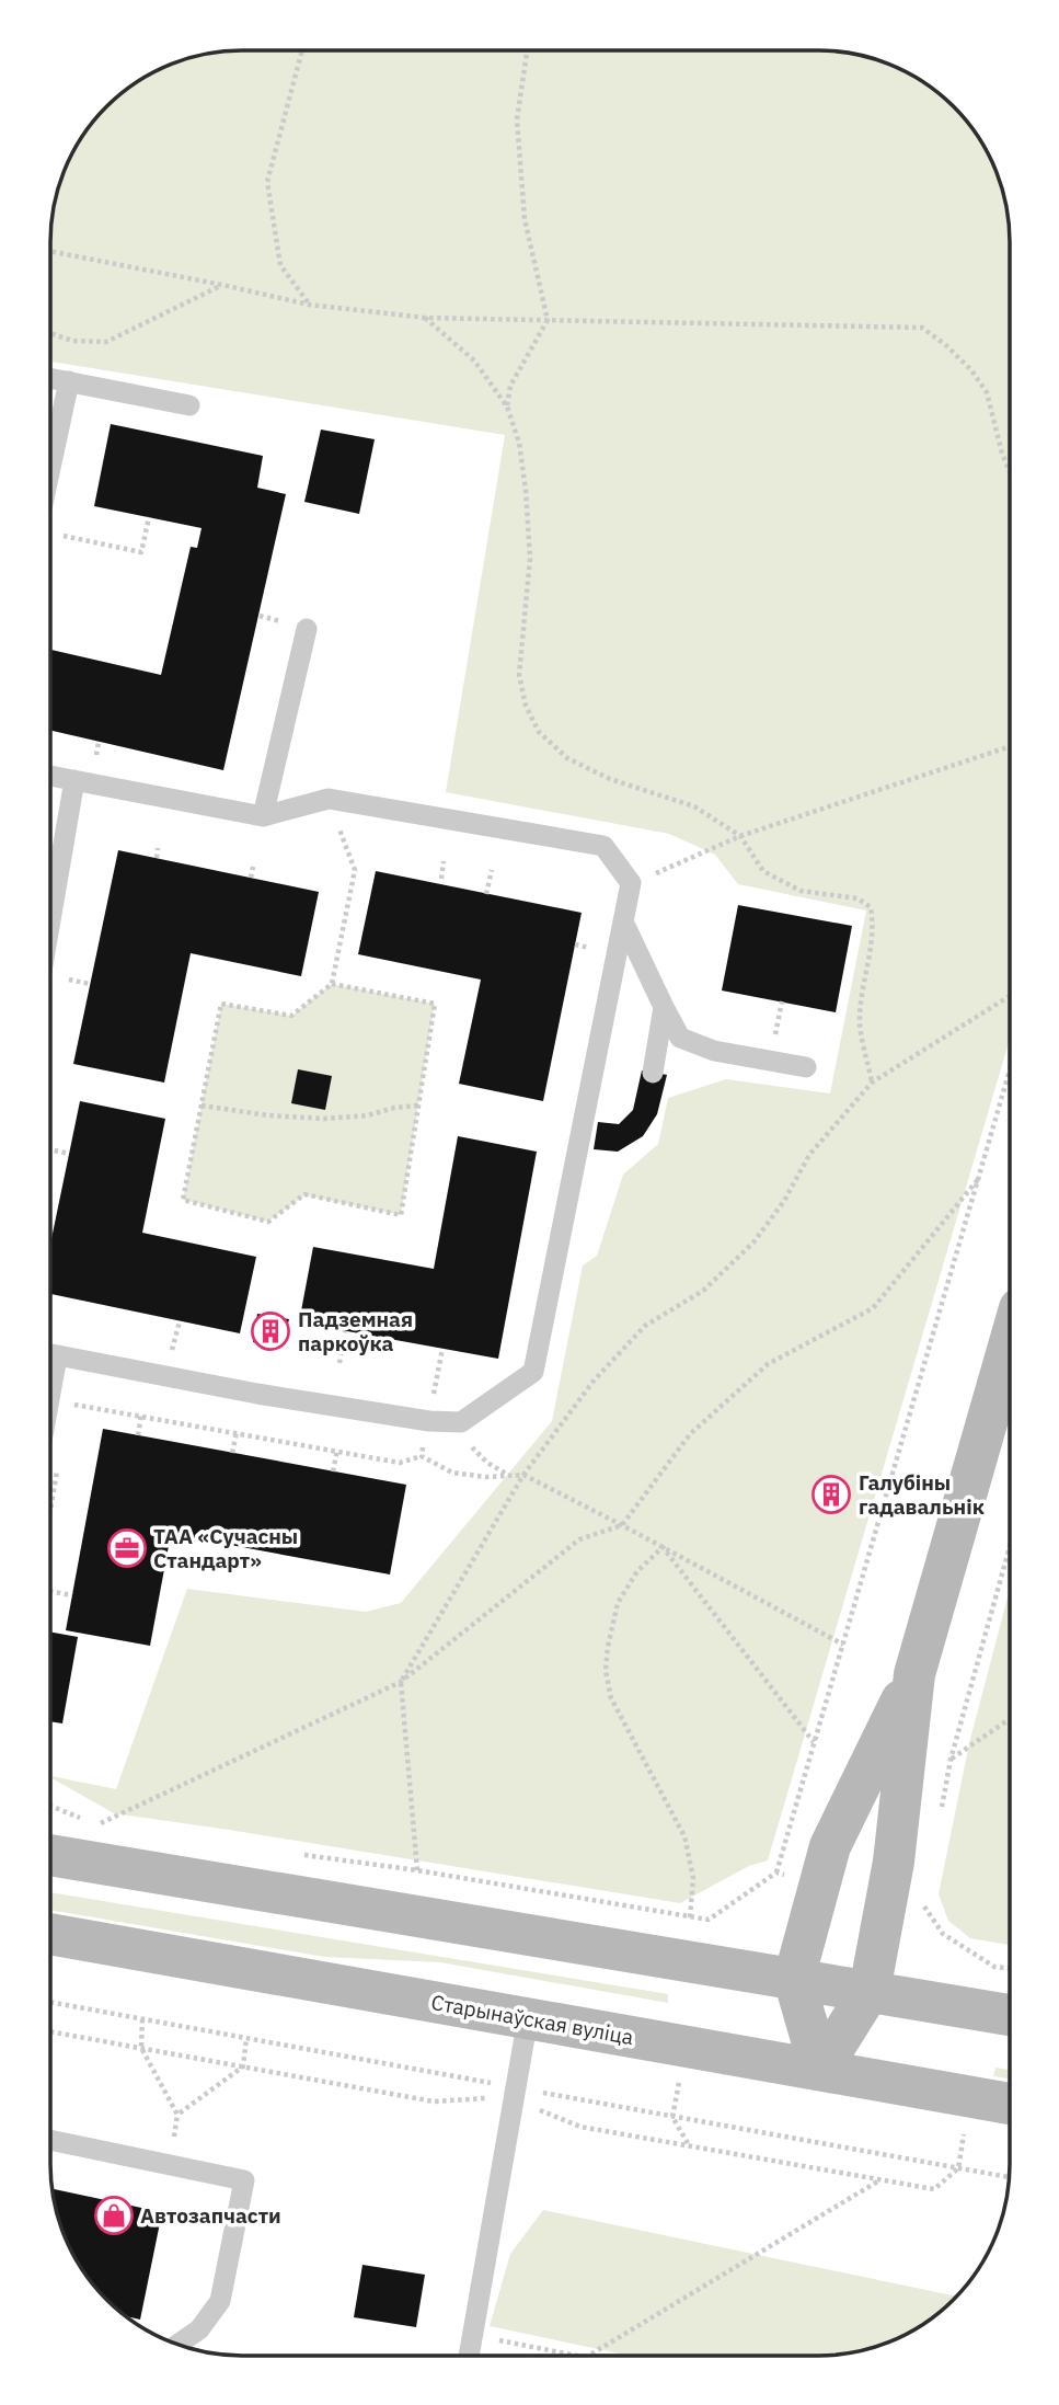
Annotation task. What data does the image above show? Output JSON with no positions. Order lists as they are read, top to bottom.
{
  "streets": {
    "main road": ["Старынаўская вуліца"]
  },
  "places": {
    "building": ["Падземная паркоўка", "Галубіны гадавальнік"],
    "office": ["ТАА «Сучасны Стандарт»"],
    "shop": ["Автозапчасти"]
  }
}
